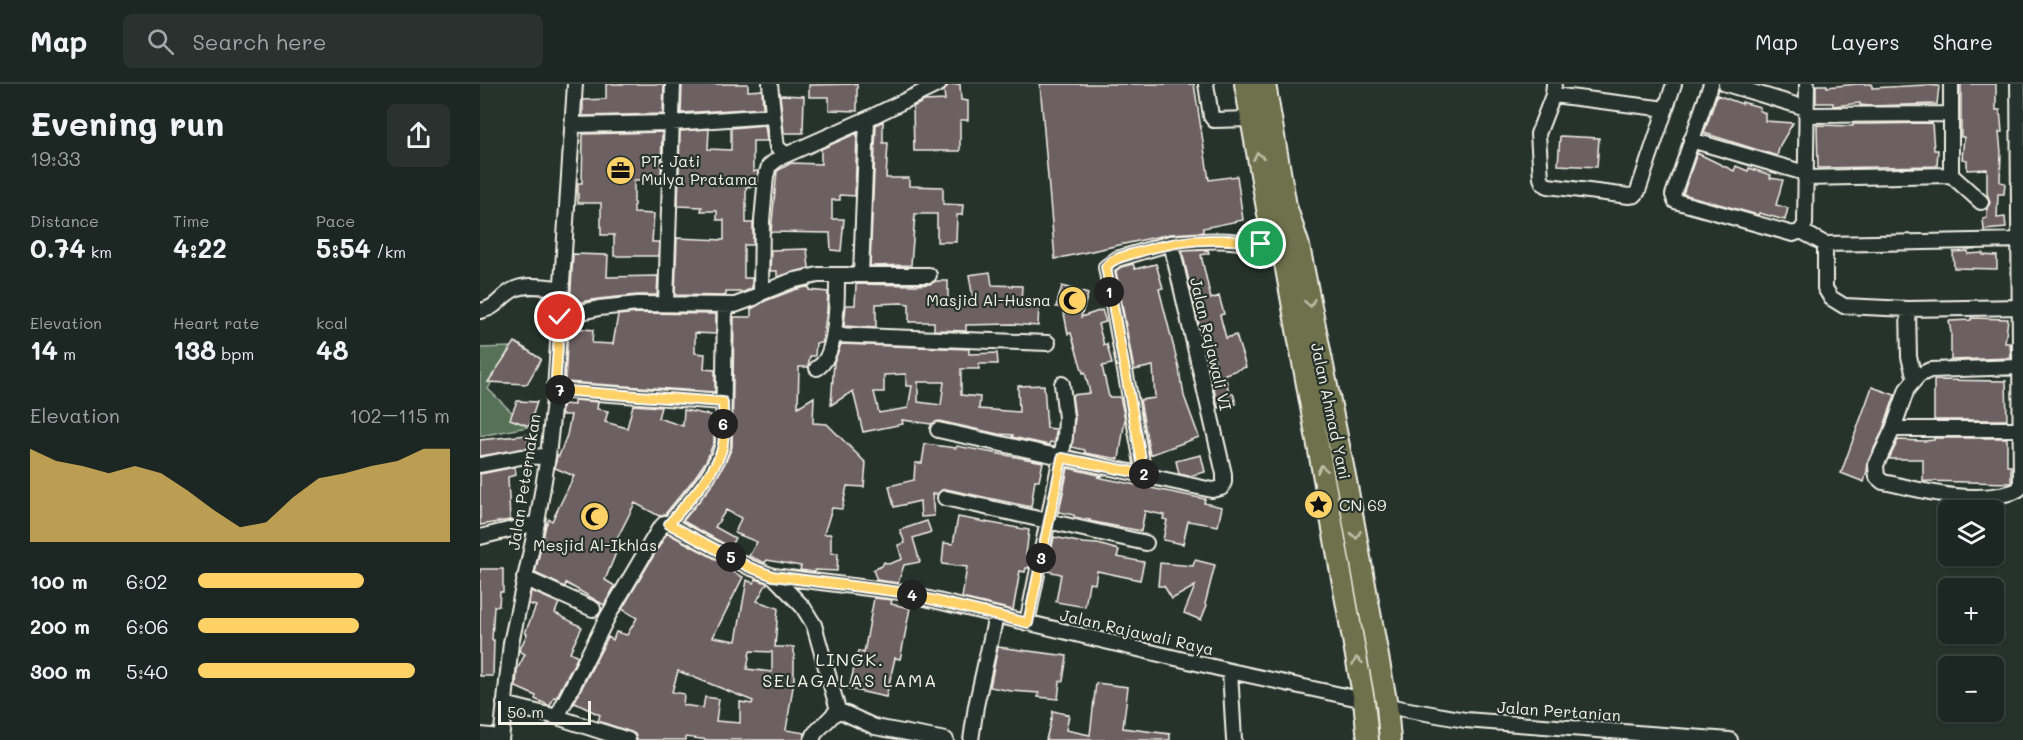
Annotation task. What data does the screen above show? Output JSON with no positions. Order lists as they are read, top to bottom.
{
  "streets": {
    "highway": ["Jalan Ahmad Yani"],
    "street": [
      "Jalan Rajawali VI",
      "Jalan Peternakan",
      "Jalan Rajawali Raya",
      "Jalan Pertanian"
    ]
  },
  "crossings": [
    ["Jalan Ahmad Yani", "Jalan Pertanian"]
  ],
  "districts": ["LINGK. SELAGALAS LAMA"],
  "places": {
    "office": ["PT. Jati Mulya Pratama"],
    "mosque": ["Masjid Al-Husna", "Mesjid Al-Ikhlas"],
    "place": ["CN 69"]
  },
  "scale_bar": "50 m",
  "page": {
    "header": "Map",
    "search": "Search here",
    "nav": ["Map", "Layers", "Share"],
    "heading": ["Evening run", "19:33"],
    "stats": [
      ["Distance", "0.74 km"],
      ["Time", "4:22"],
      ["Pace", "5:54 /km"],
      ["Elevation", "14 m"],
      ["Heart rate", "138 bpm"],
      ["kcal", "48"]
    ],
    "pins": [
      "1",
      "7",
      "6",
      "2",
      "5",
      "3",
      "4"
    ],
    "chart": ["Elevation", "102–115 m"],
    "map_buttons": ["+", "−"],
    "list": [
      {
        "name": "100 m",
        "note": "6:02"
      },
      {
        "name": "200 m",
        "note": "6:06"
      },
      {
        "name": "300 m",
        "note": "5:40"
      }
    ],
    "scale": "50 m"
  }
}
